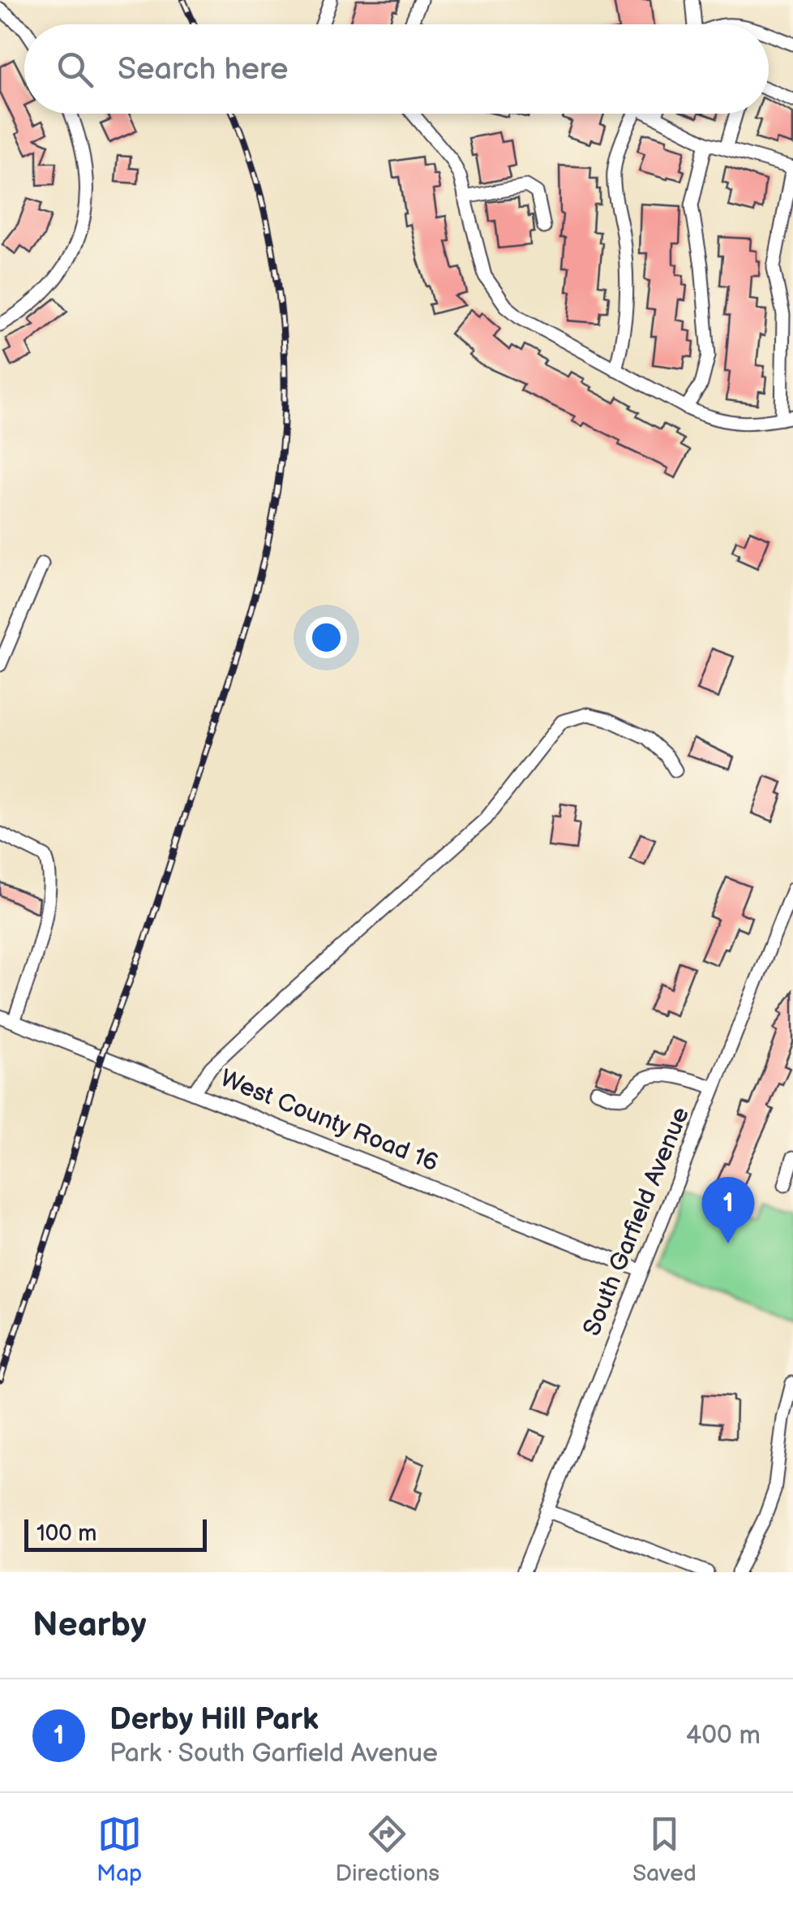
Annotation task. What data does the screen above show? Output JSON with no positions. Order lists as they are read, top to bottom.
{
  "streets": {
    "street": ["West County Road 16", "South Garfield Avenue"]
  },
  "crossings": [
    ["West County Road 16", "South Garfield Avenue"]
  ],
  "scale_bar": "100 m",
  "page": {
    "search": "Search here",
    "pins": "1",
    "scale": "100 m",
    "heading": "Nearby",
    "list": [
      {
        "mark": "1",
        "name": "Derby Hill Park",
        "note": "Park · South Garfield Avenue",
        "value": "400 m"
      }
    ],
    "nav": ["Map", "Directions", "Saved"]
  }
}
